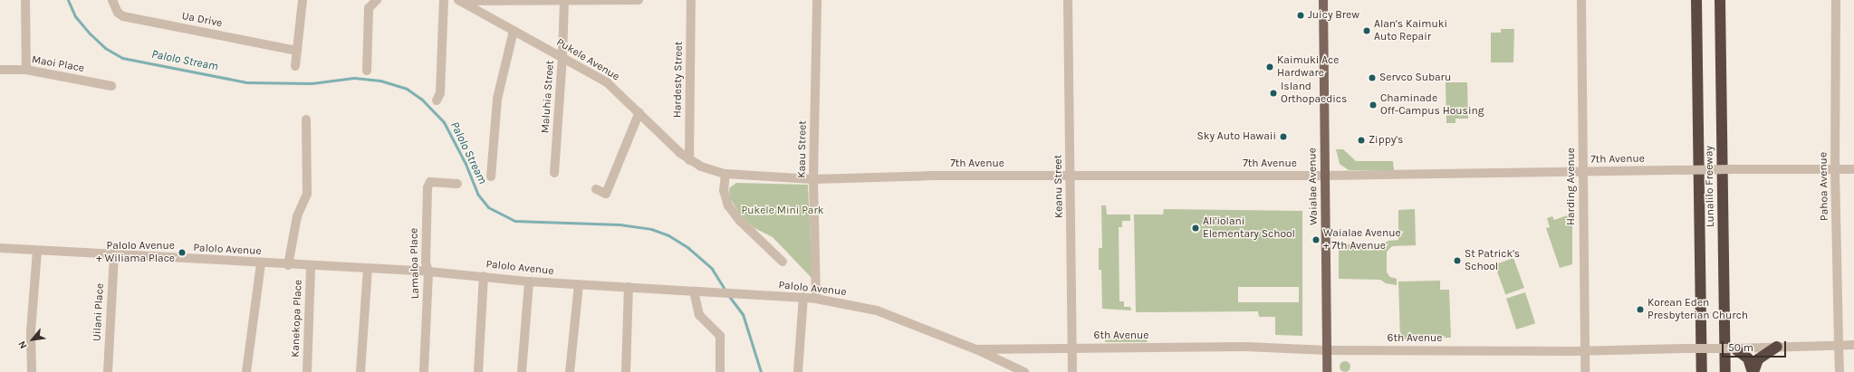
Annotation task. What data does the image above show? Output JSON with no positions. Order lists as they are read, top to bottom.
{
  "streets": {
    "highway": ["Lunalilo Freeway"],
    "main road": ["Waialae Avenue"],
    "street": [
      "Ua Drive",
      "Pukele Avenue",
      "Maoi Place",
      "Hardesty Street",
      "Maluhia Street",
      "Kaau Street",
      "7th Avenue",
      "Keanu Street",
      "Harding Avenue",
      "Pahoa Avenue",
      "Palolo Avenue",
      "Lamaloa Place",
      "Uilani Place",
      "Kanekopa Place",
      "6th Avenue"
    ]
  },
  "crossings": [
    ["Pukele Avenue", "Hardesty Street"],
    ["Pukele Avenue", "Maluhia Street"],
    ["Pukele Avenue", "7th Avenue"],
    ["Hardesty Street", "7th Avenue"],
    ["Kaau Street", "7th Avenue"],
    ["Kaau Street", "Palolo Avenue"],
    ["7th Avenue", "Keanu Street"],
    ["7th Avenue", "Waialae Avenue"],
    ["7th Avenue", "Harding Avenue"],
    ["7th Avenue", "Pahoa Avenue"],
    ["Keanu Street", "6th Avenue"],
    ["Waialae Avenue", "6th Avenue"],
    ["Harding Avenue", "6th Avenue"],
    ["Pahoa Avenue", "6th Avenue"],
    ["Palolo Avenue", "Lamaloa Place"],
    ["Palolo Avenue", "Uilani Place"],
    ["Palolo Avenue", "Kanekopa Place"],
    ["Palolo Avenue", "6th Avenue"]
  ],
  "water": ["Palolo Stream"],
  "parks": ["Pukele Mini Park"],
  "places": [
    "Juicy Brew",
    "Alan's Kaimuki Auto Repair",
    "Kaimuki Ace Hardware",
    "Servco Subaru",
    "Island Orthopaedics",
    "Chaminade Off-Campus Housing",
    "Sky Auto Hawaii",
    "Zippy's",
    "Ali'iolani Elementary School",
    "Waialae Avenue + 7th Avenue",
    "Palolo Avenue + Wiliama Place",
    "St Patrick's School",
    "Korean Eden Presbyterian Church"
  ],
  "scale_bar": "50 m",
  "north": "bottom left"
}
